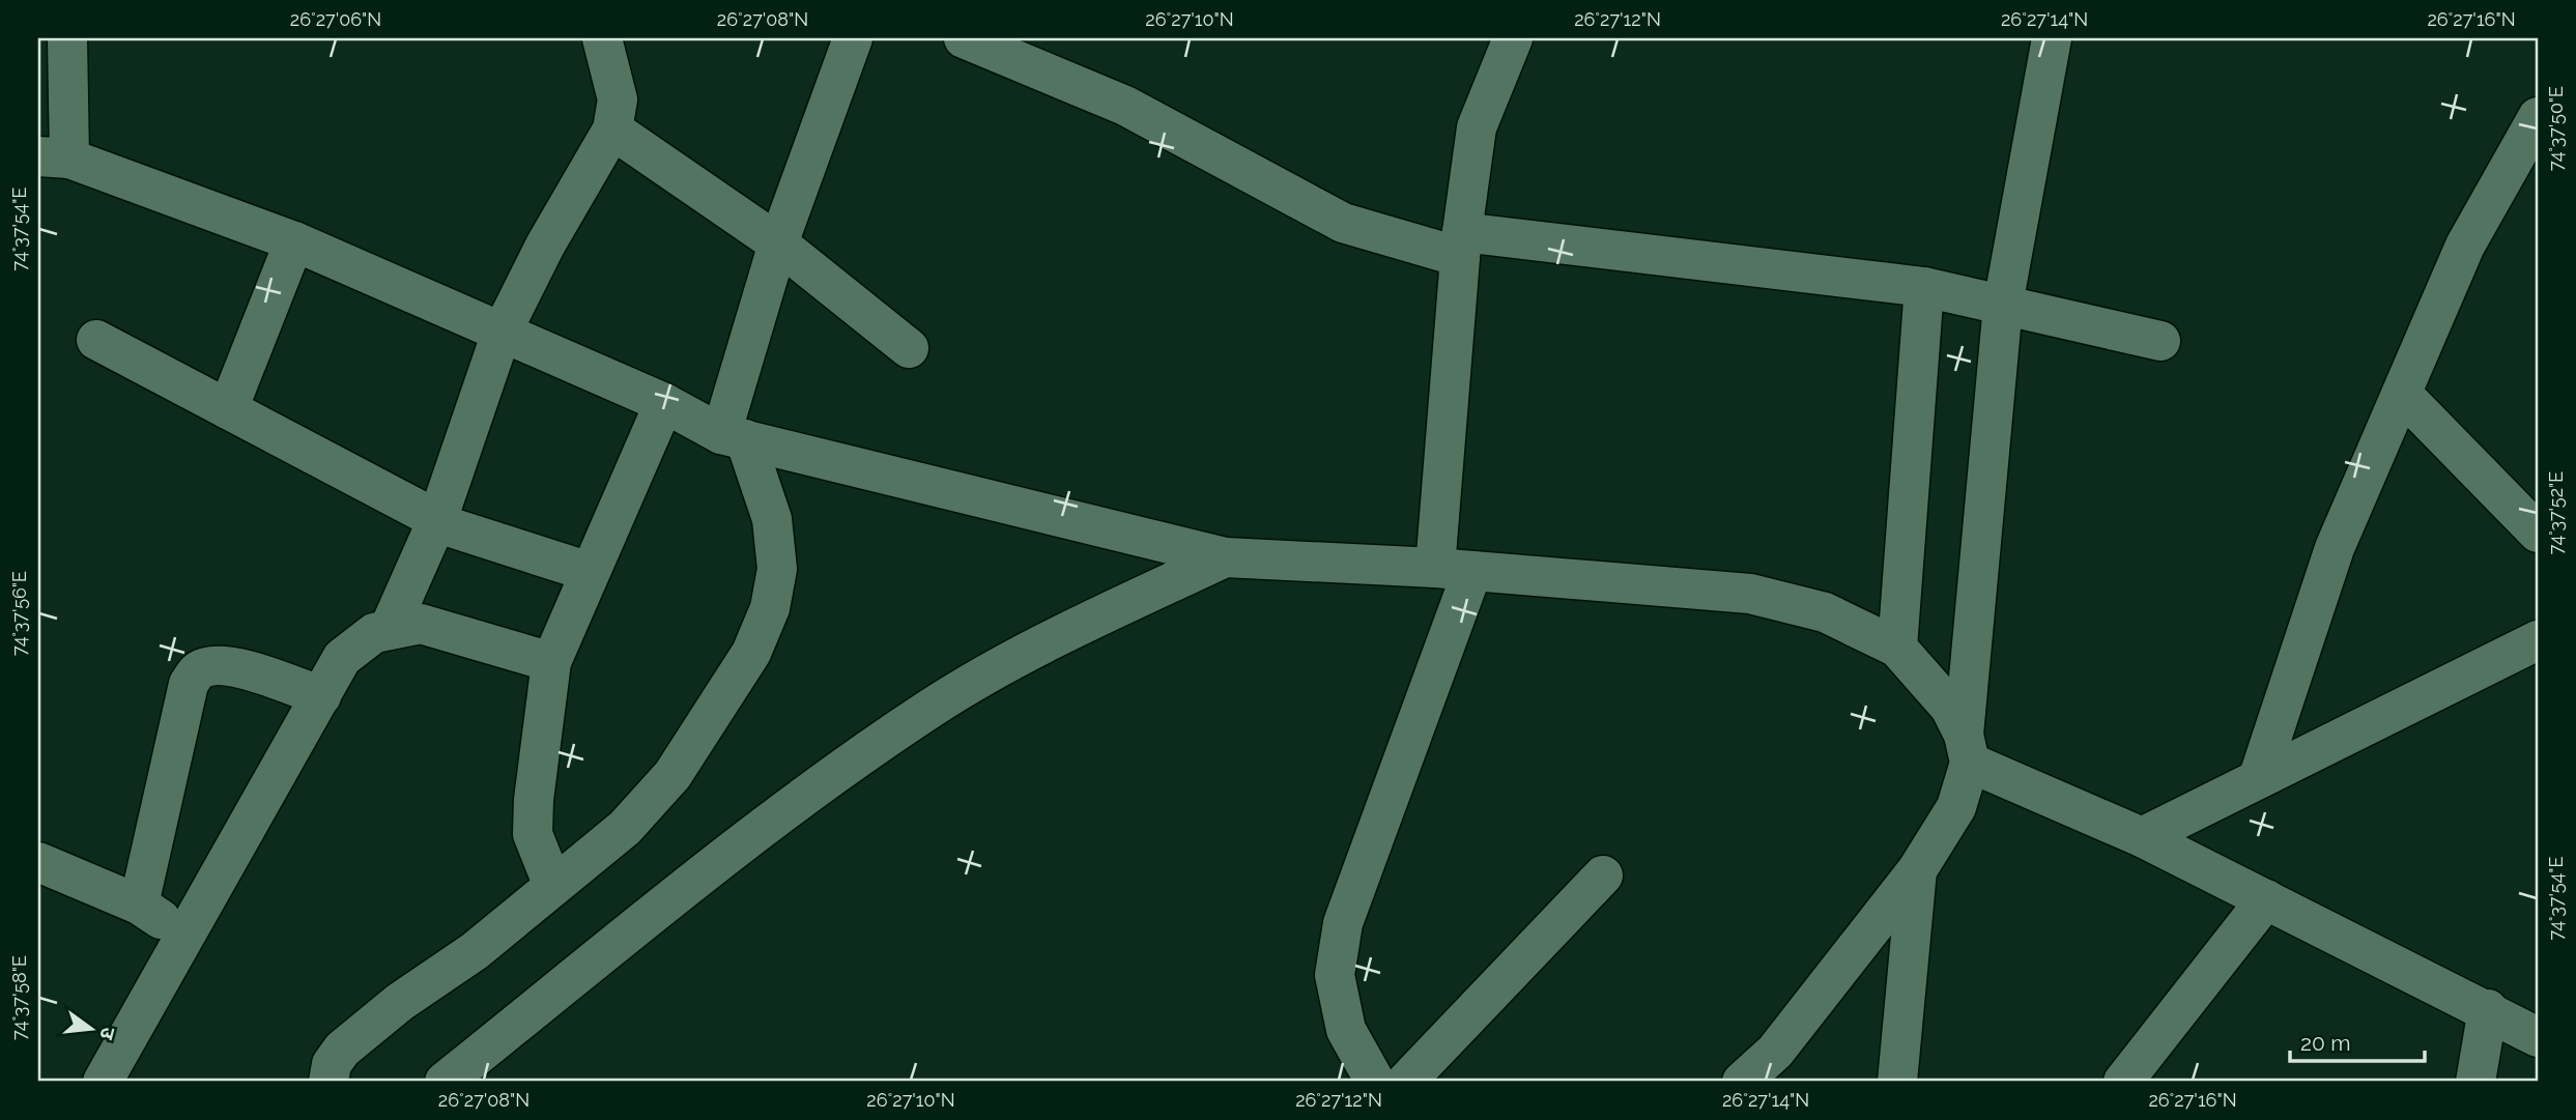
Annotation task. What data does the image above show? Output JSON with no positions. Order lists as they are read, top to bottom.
{
  "scale_bar": "20 m",
  "north": "right",
  "coordinates": [
    "26°27'06\"N",
    "26°27'08\"N",
    "26°27'10\"N",
    "26°27'12\"N",
    "26°27'14\"N",
    "26°27'16\"N",
    "74°37'50\"E",
    "74°37'54\"E",
    "74°37'52\"E",
    "74°37'56\"E",
    "74°37'58\"E"
  ]
}
